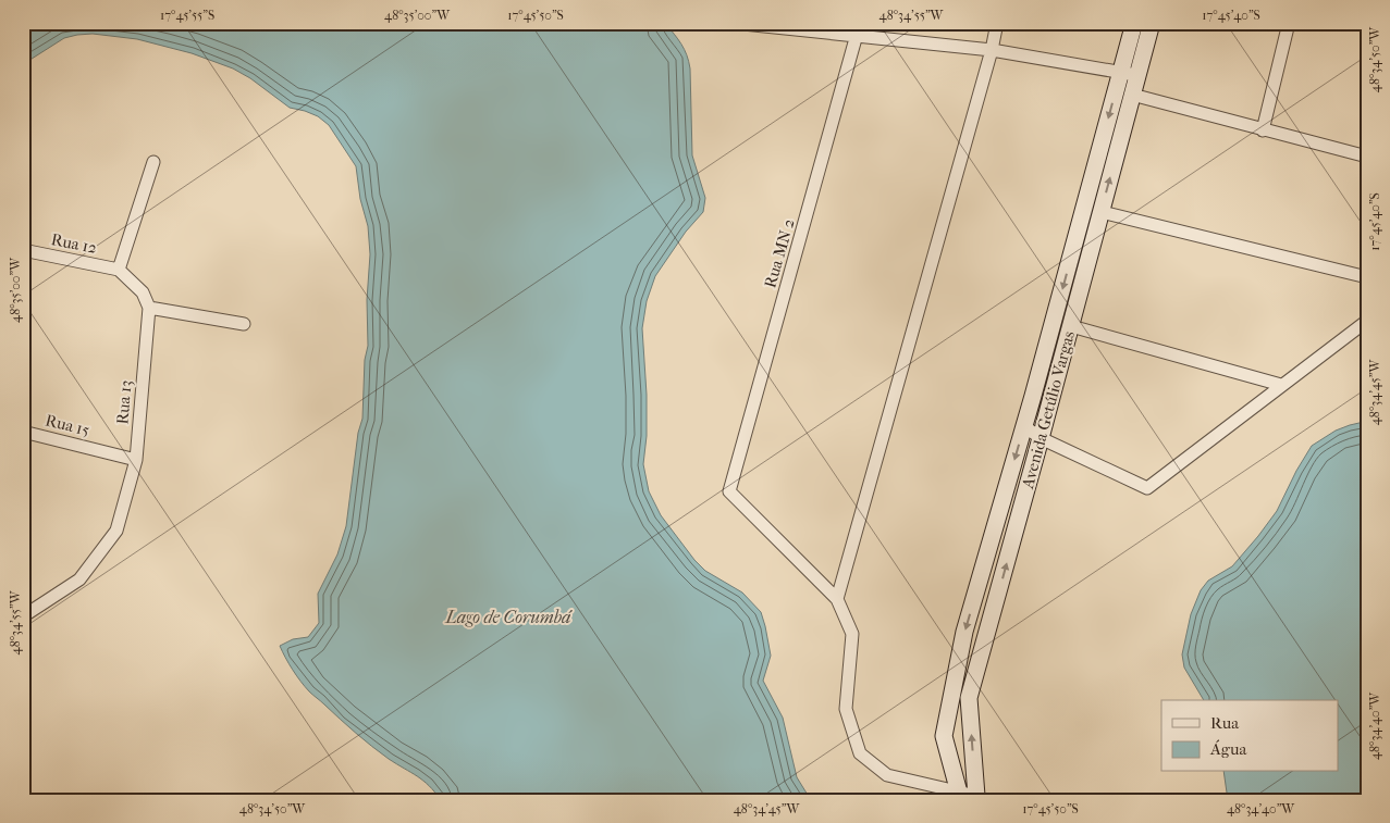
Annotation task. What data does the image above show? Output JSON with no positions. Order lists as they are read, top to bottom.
{
  "streets": {
    "street": [
      "Rua 12",
      "Rua MN 2",
      "Rua 13",
      "Avenida Getúlio Vargas",
      "Rua 15"
    ]
  },
  "crossings": [
    ["Rua 13", "Rua 15"]
  ],
  "water": ["Lago de Corumbá"],
  "legend": ["Rua", "Água"],
  "coordinates": [
    "17°45'55\"S",
    "48°35'00\"W",
    "17°45'50\"S",
    "48°34'55\"W",
    "17°45'40\"S",
    "48°34'50\"W",
    "48°34'45\"W",
    "48°34'40\"W"
  ]
}
